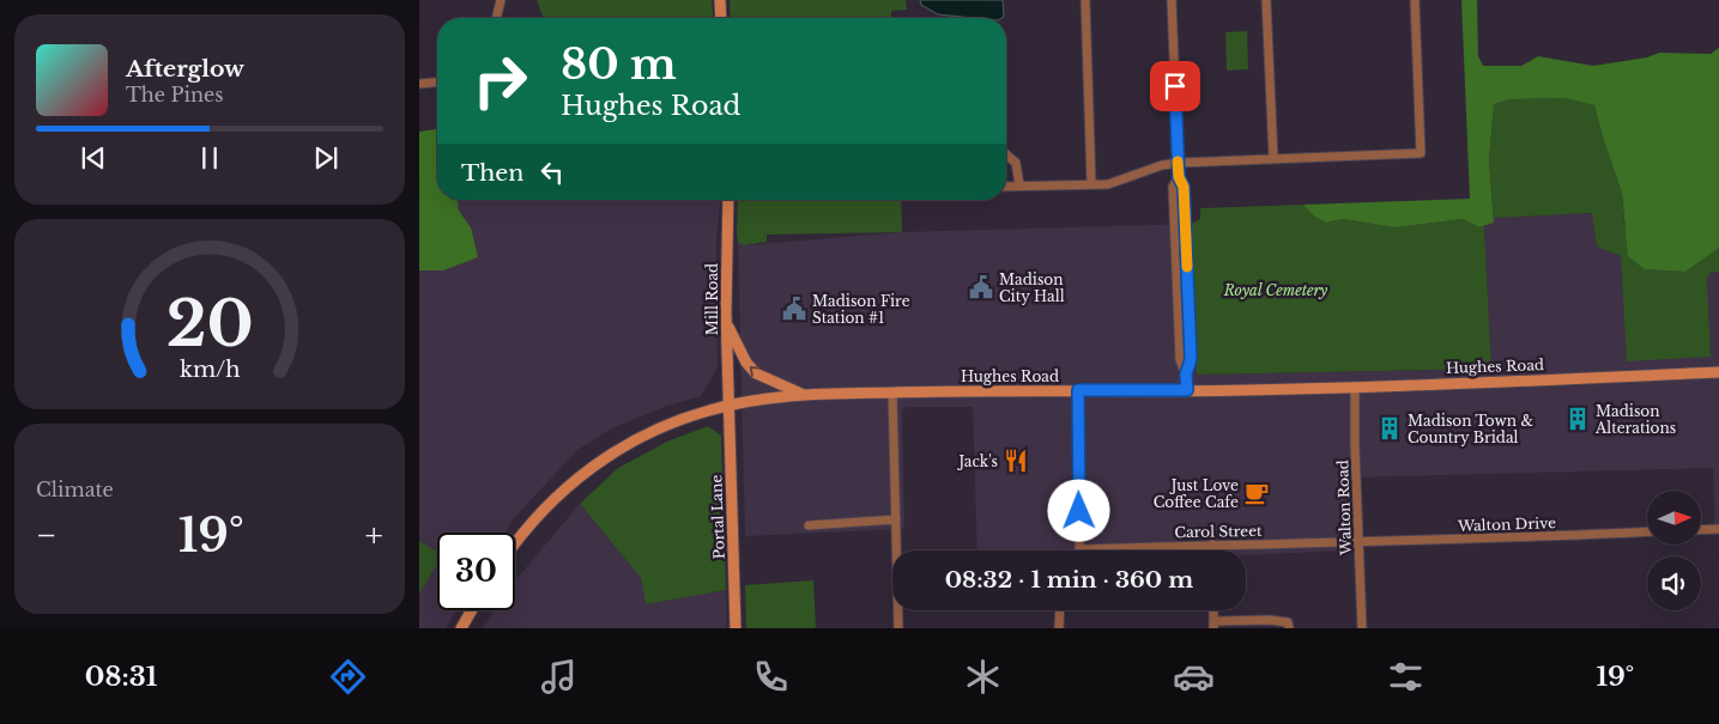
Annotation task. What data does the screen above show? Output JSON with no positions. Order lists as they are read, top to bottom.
{
  "streets": {
    "main road": ["Mill Road", "Hughes Road", "Portal Lane"],
    "street": ["Walton Road", "Walton Drive", "Carol Street"]
  },
  "crossings": [
    ["Mill Road", "Hughes Road"],
    ["Mill Road", "Portal Lane"],
    ["Hughes Road", "Walton Road"],
    ["Hughes Road", "Portal Lane"],
    ["Walton Road", "Walton Drive"],
    ["Walton Road", "Carol Street"],
    ["Walton Drive", "Carol Street"]
  ],
  "parks": ["Royal Cemetery"],
  "places": {
    "public building": ["Madison City Hall", "Madison Fire Station #1"],
    "building": ["Madison Alterations", "Madison Town & Country Bridal"],
    "restaurant": ["Jack's"],
    "cafe": ["Just Love Coffee Cafe"]
  },
  "north": "right",
  "page": {
    "turn": ["80 m", "Hughes Road"],
    "song": ["Afterglow", "The Pines"],
    "then": "Then",
    "tile": "Climate",
    "heat": ["−", "19°", "+"],
    "limit": "30",
    "trip": "08:32 · 1 min · 360 m",
    "tabs": ["08:31", "19°"],
    "gauge": ["20", "km/h"]
  }
}
